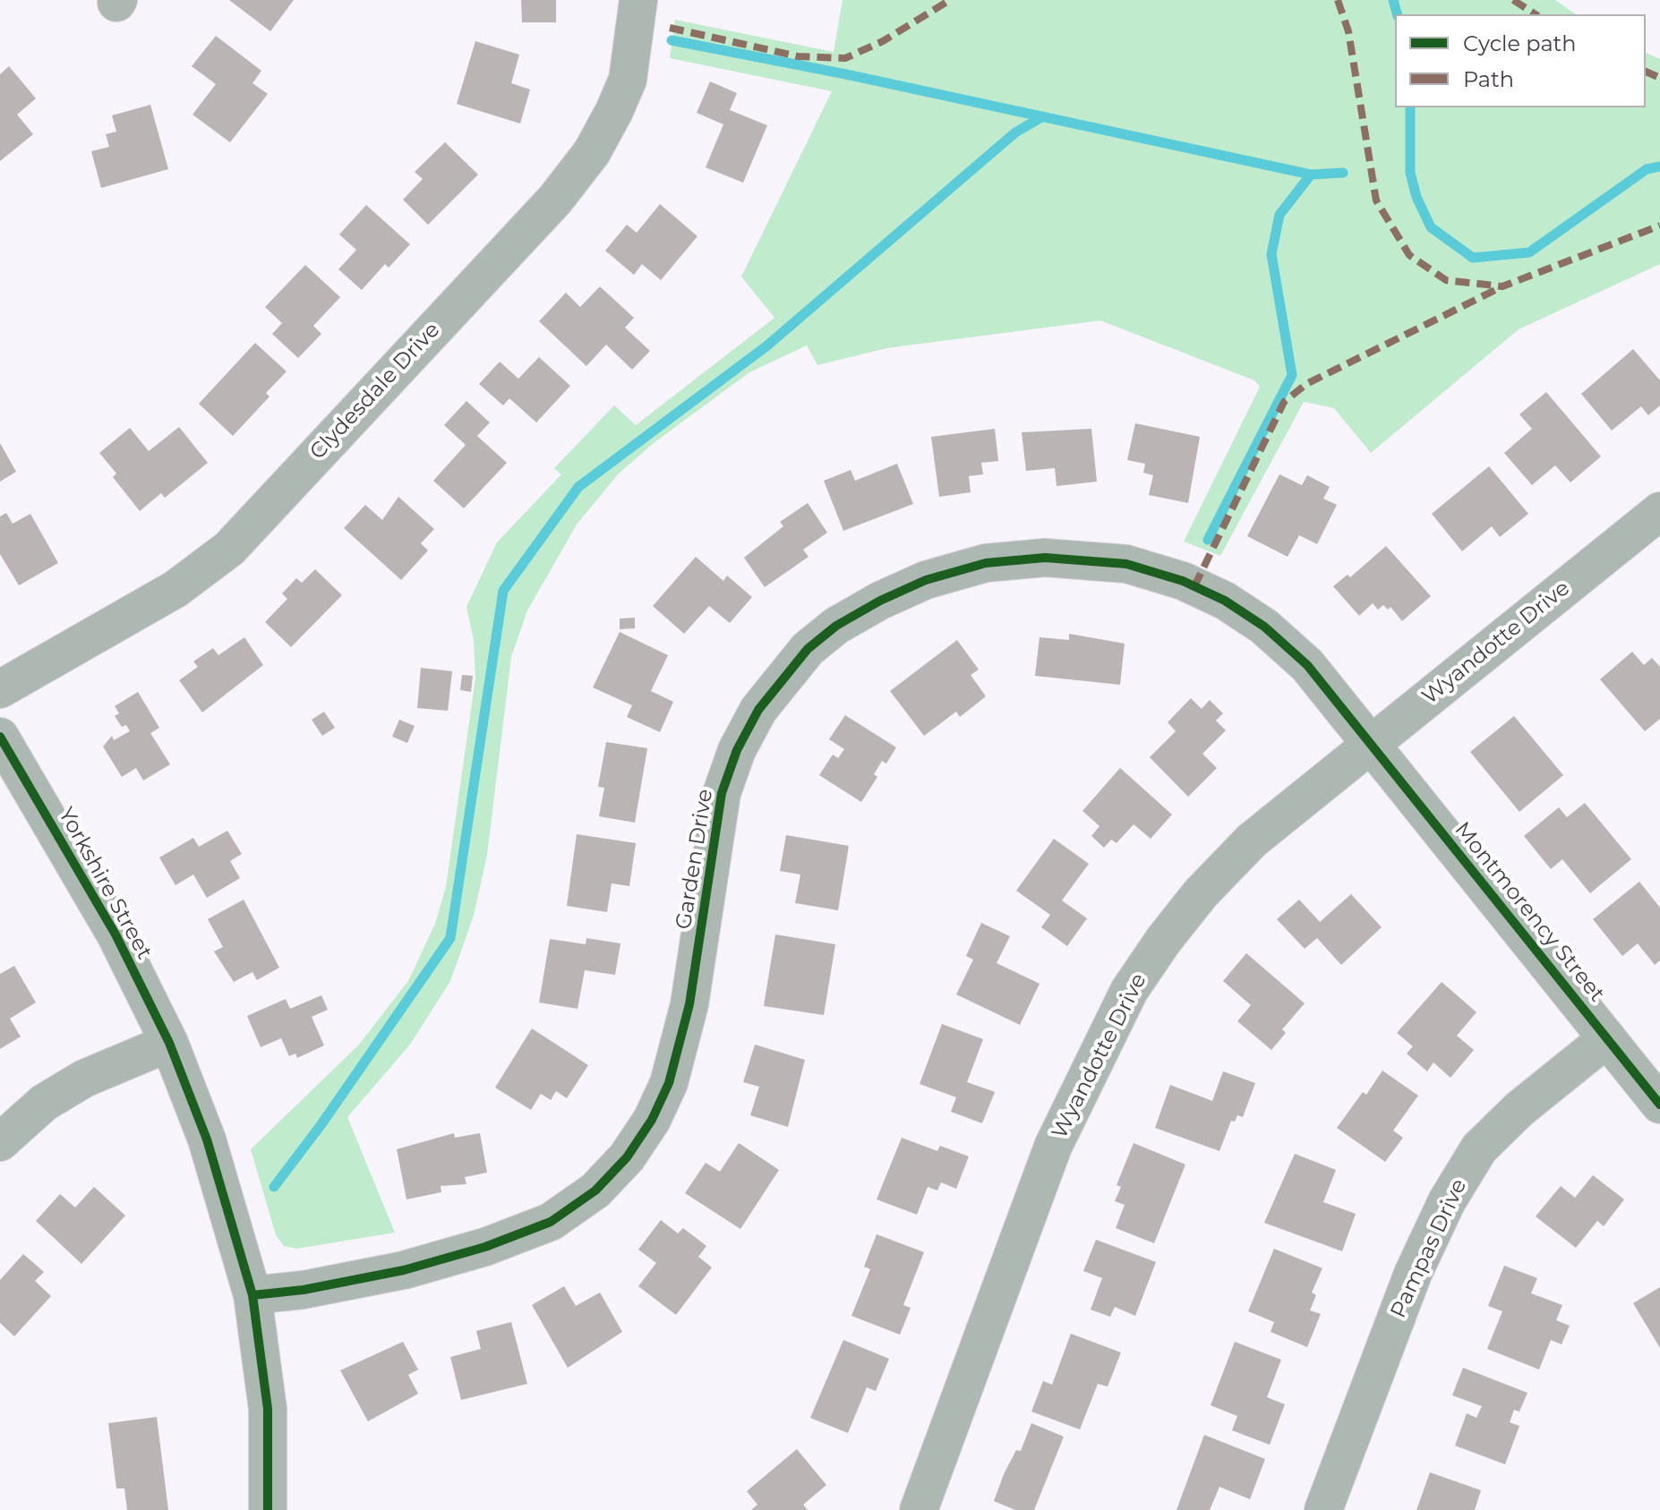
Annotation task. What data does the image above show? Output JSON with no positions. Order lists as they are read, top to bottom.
{
  "streets": {
    "street": [
      "Clydesdale Drive",
      "Wyandotte Drive",
      "Garden Drive",
      "Yorkshire Street",
      "Montmorency Street",
      "Pampas Drive"
    ]
  },
  "crossings": [
    ["Wyandotte Drive", "Garden Drive"],
    ["Wyandotte Drive", "Montmorency Street"],
    ["Garden Drive", "Yorkshire Street"],
    ["Garden Drive", "Montmorency Street"],
    ["Montmorency Street", "Pampas Drive"]
  ],
  "legend": ["Cycle path", "Path"]
}
